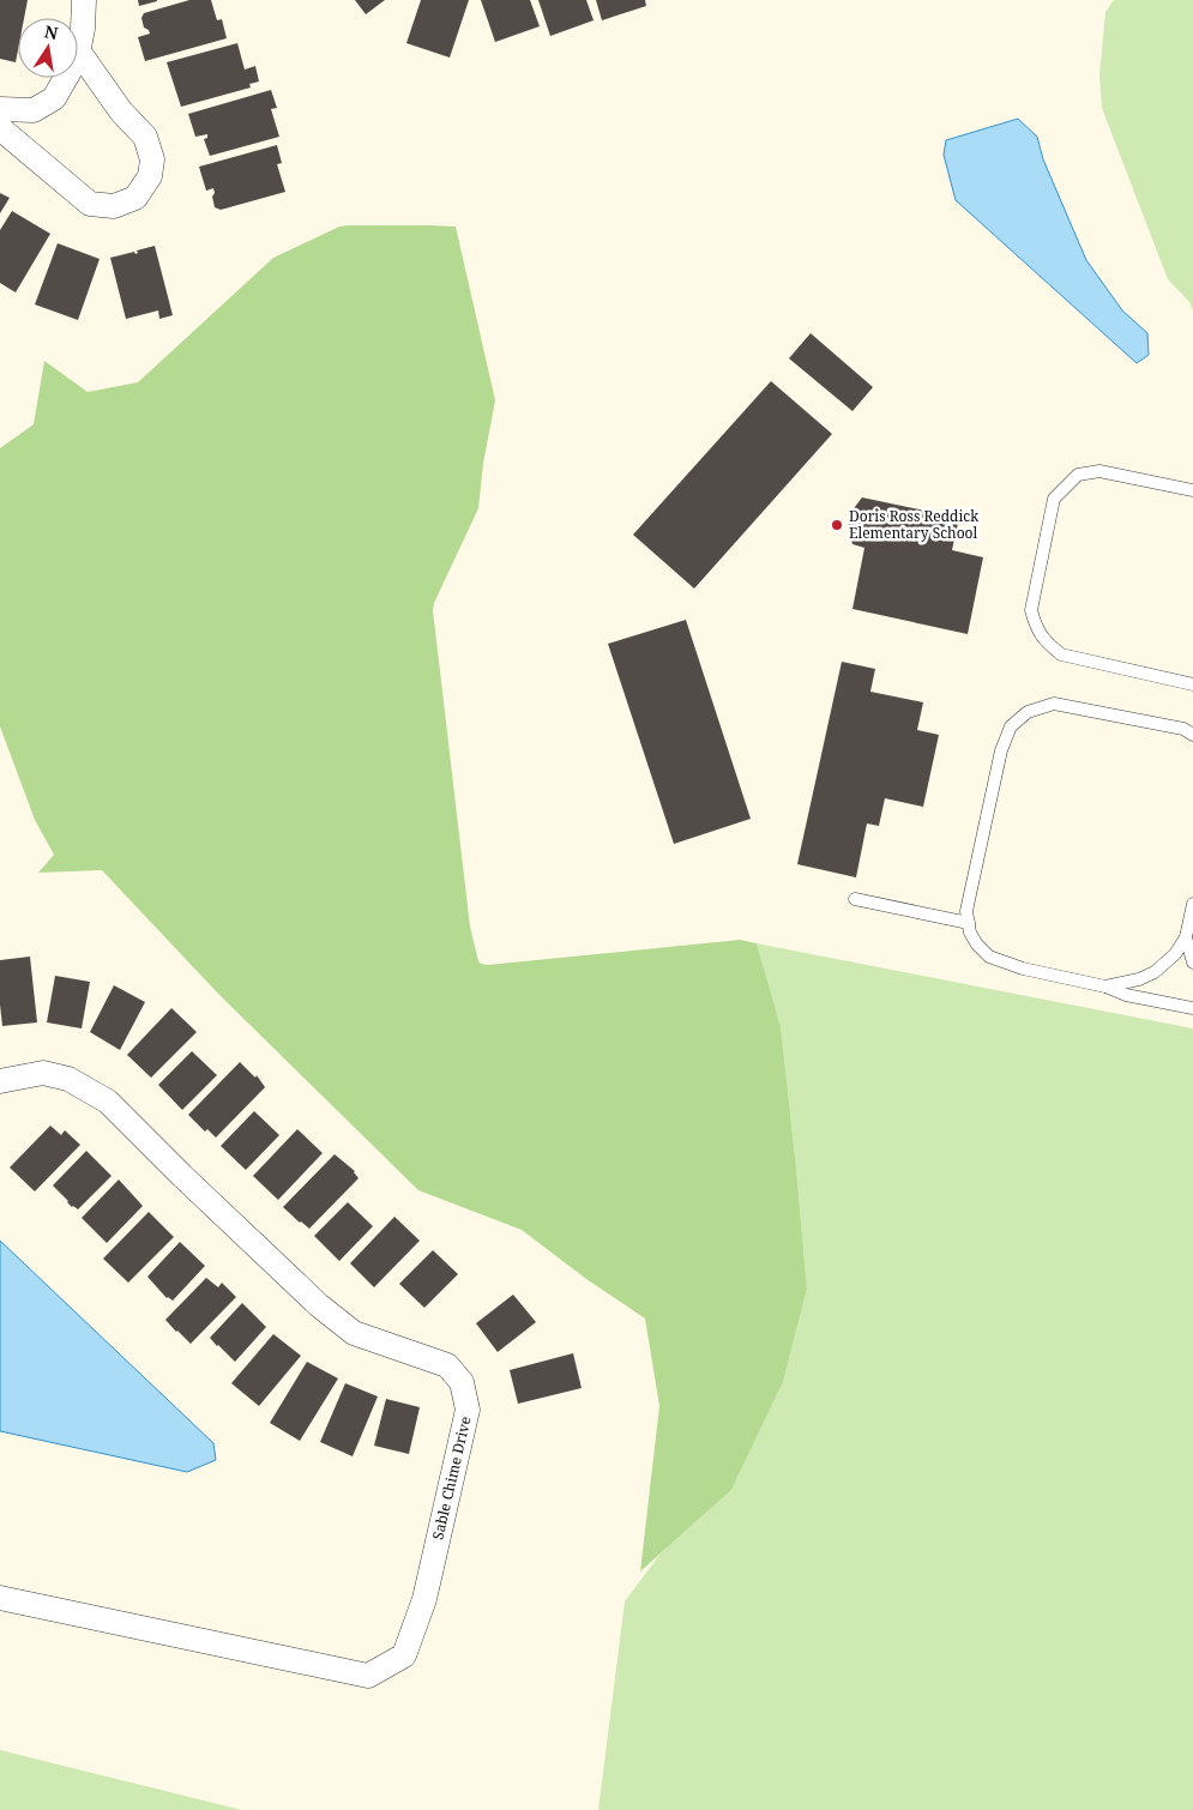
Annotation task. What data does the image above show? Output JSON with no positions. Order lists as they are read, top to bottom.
{
  "streets": {
    "street": ["Sable Chime Drive"]
  },
  "places": ["Doris Ross Reddick Elementary School"],
  "north": "top"
}
